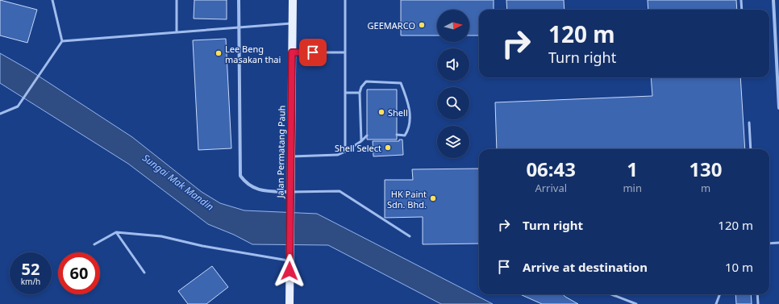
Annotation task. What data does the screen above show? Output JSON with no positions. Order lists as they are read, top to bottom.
{
  "streets": {
    "main road": ["Jalan Permatang Pauh"]
  },
  "water": ["Sungai Mak Mandin"],
  "places": [
    "GEEMARCO",
    "Lee Beng masakan thai",
    "Shell",
    "Shell Select",
    "HK Paint Sdn. Bhd."
  ],
  "north": "right",
  "page": {
    "turn": ["120 m", "Turn right"],
    "eta": [
      "06:43",
      "Arrival",
      "1",
      "min",
      "130",
      "m"
    ],
    "list": [
      {
        "name": "Turn right",
        "value": "120 m"
      },
      {
        "name": "Arrive at destination",
        "value": "10 m"
      }
    ],
    "speed": "52 km/h",
    "limit": "60"
  }
}
